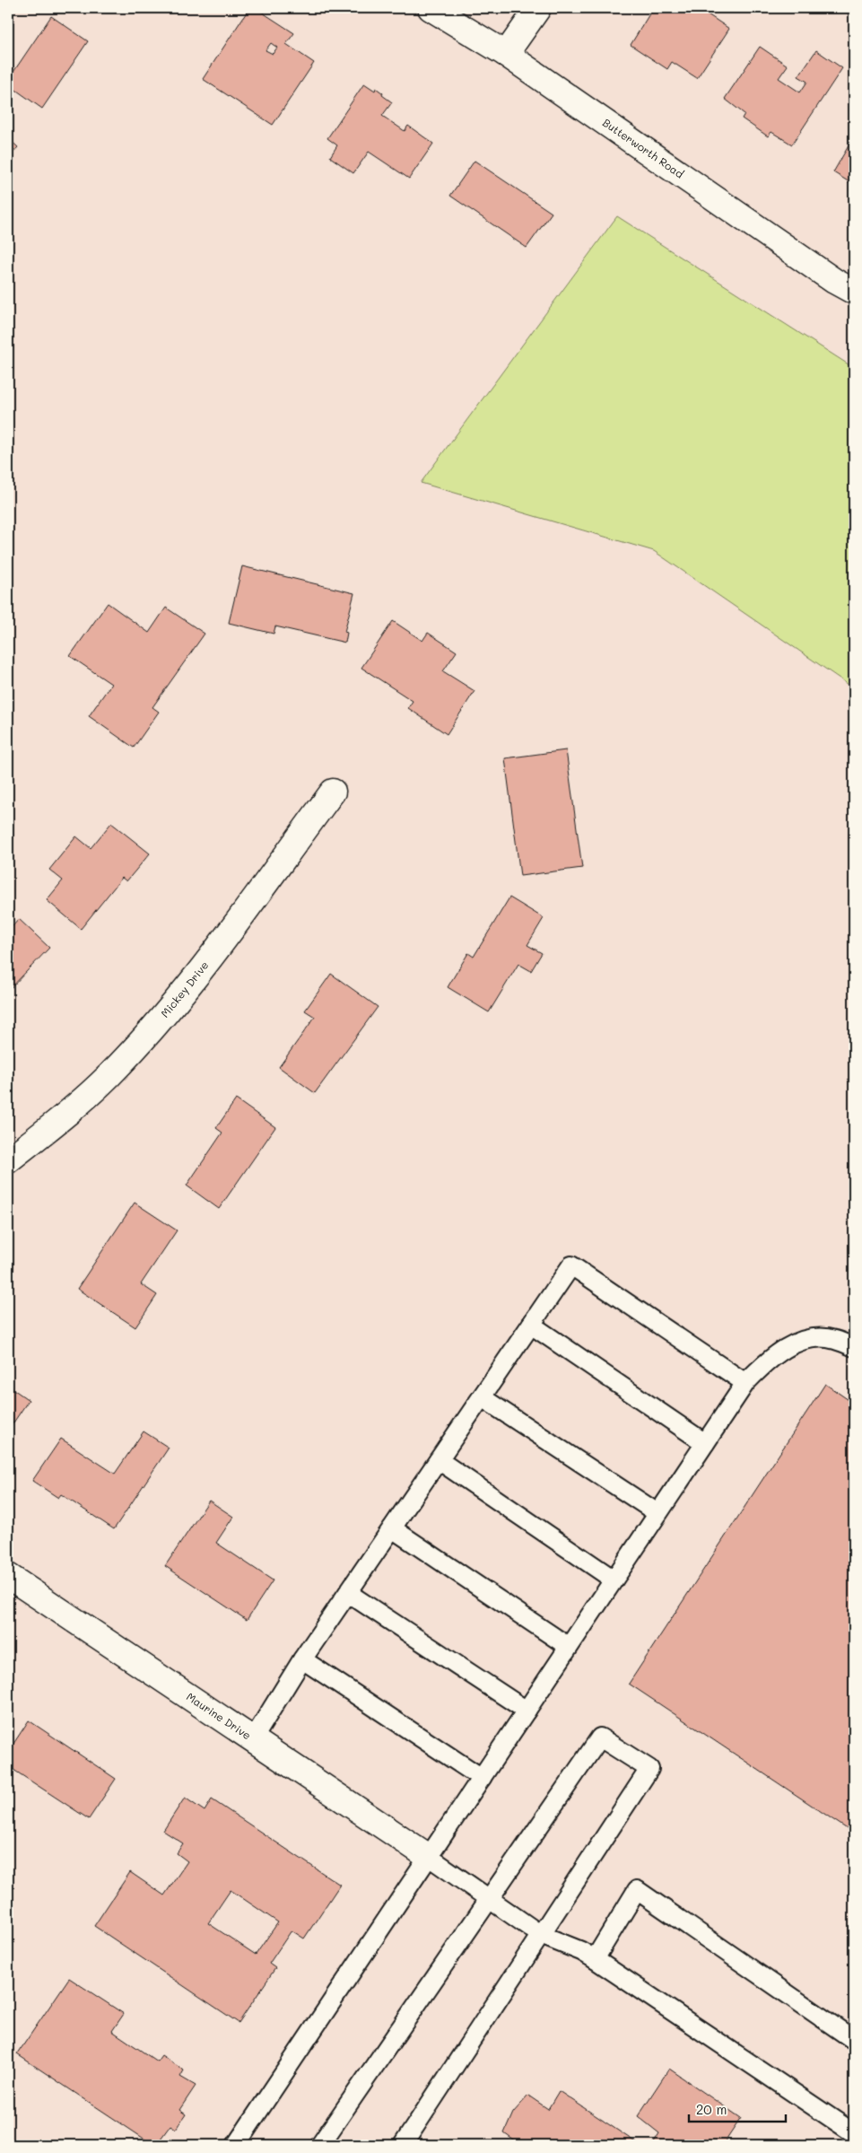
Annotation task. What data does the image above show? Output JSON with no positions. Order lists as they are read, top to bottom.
{
  "streets": {
    "street": ["Butterworth Road", "Mickey Drive", "Maurine Drive"]
  },
  "scale_bar": "20 m"
}
